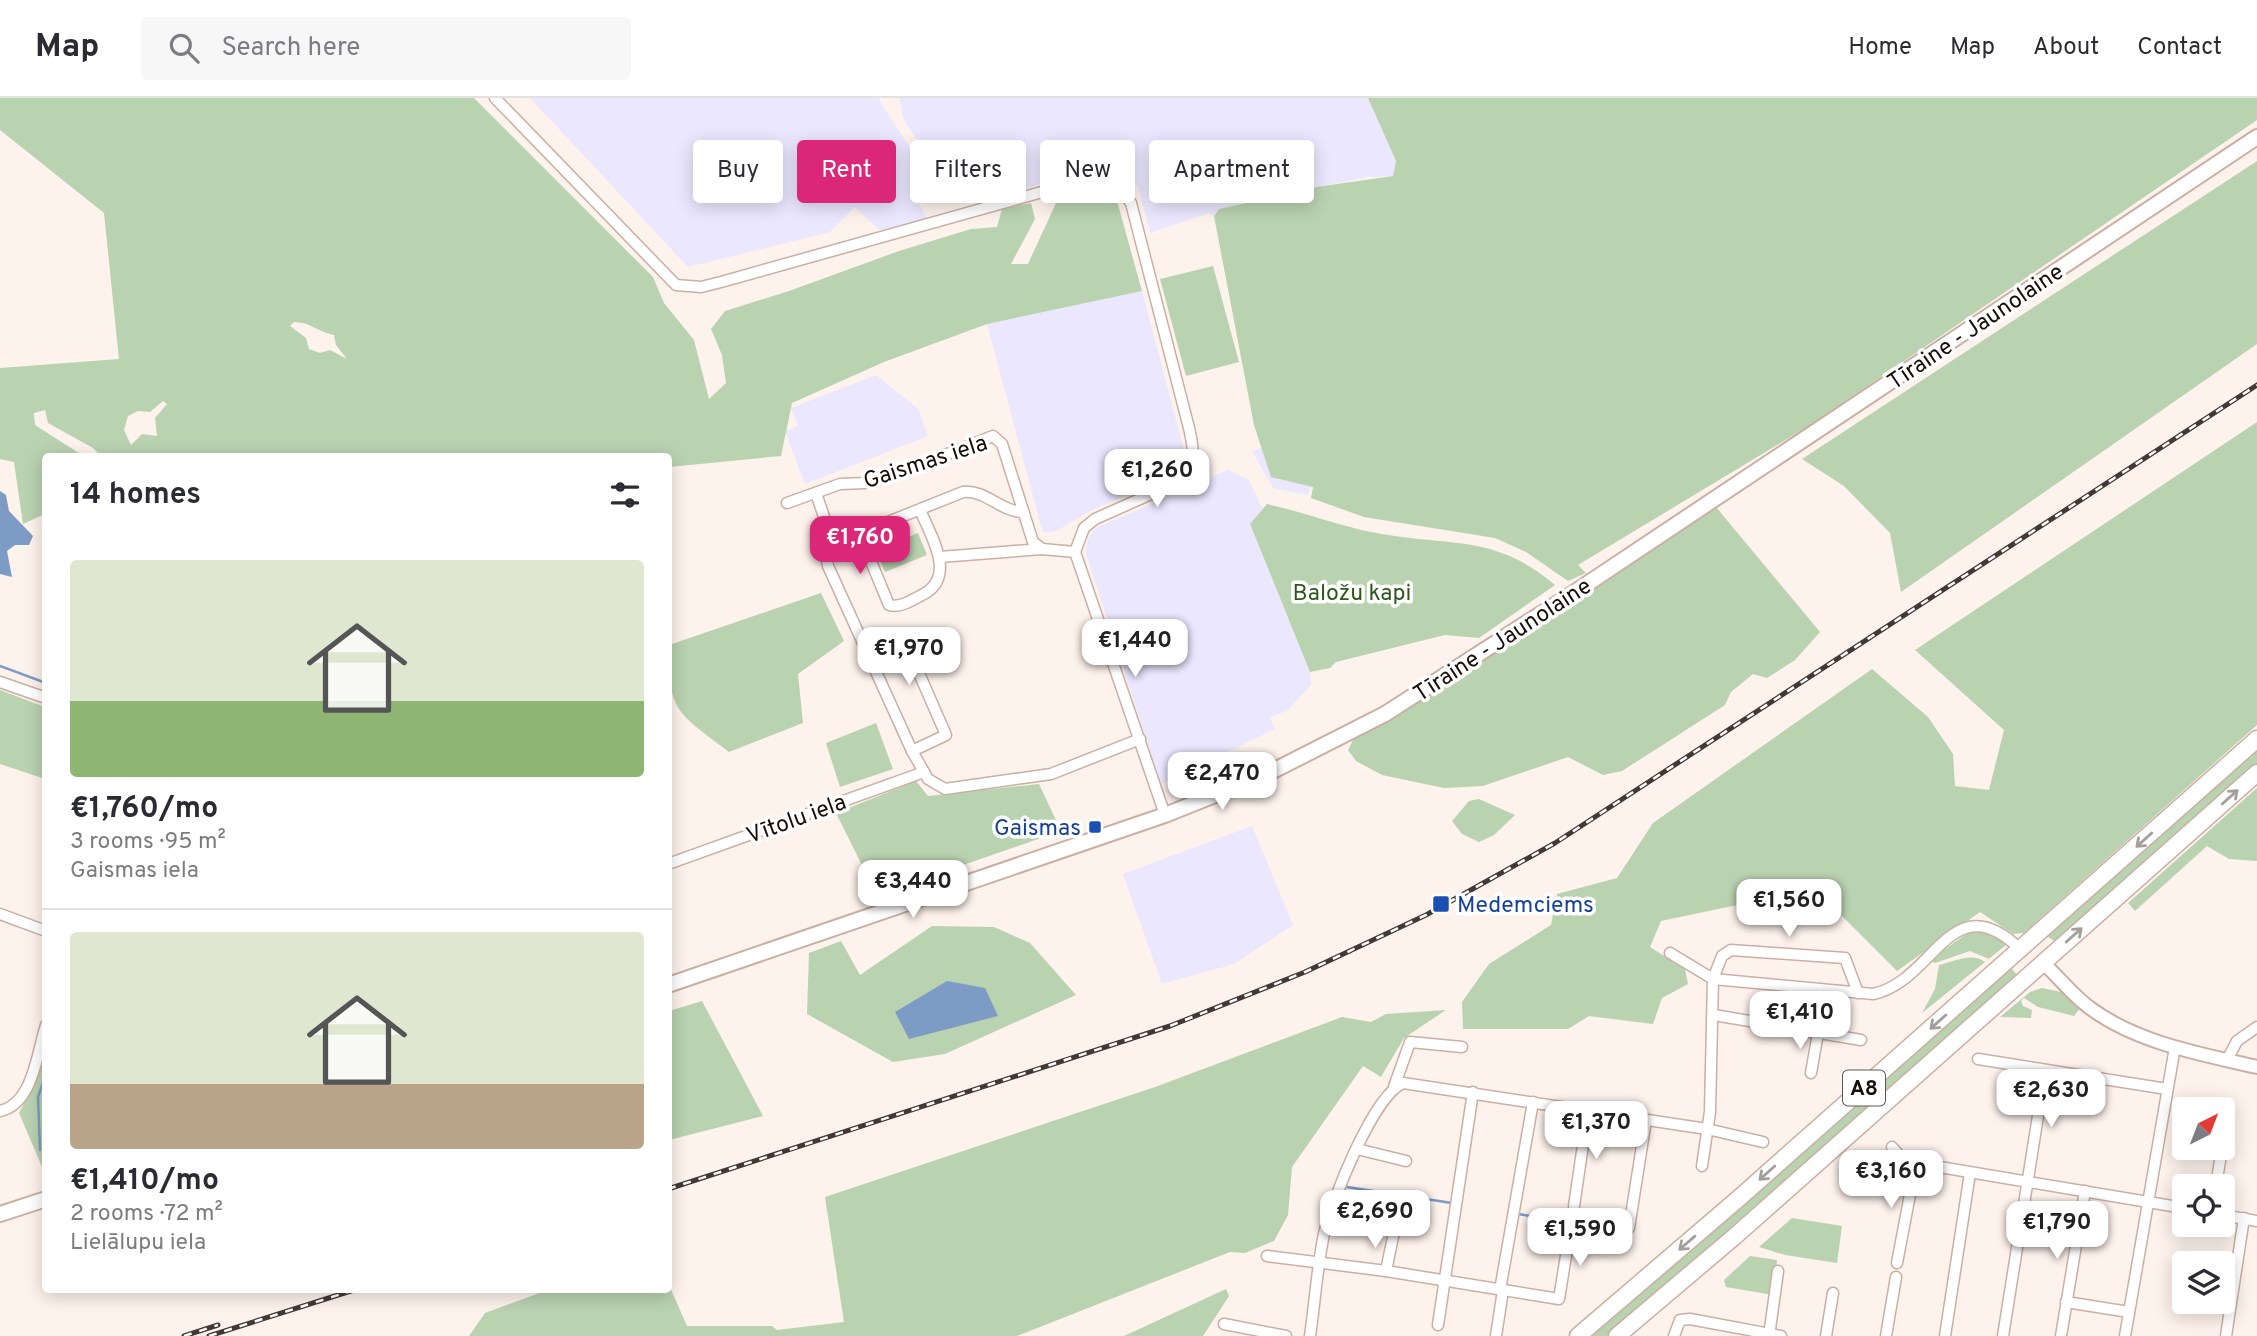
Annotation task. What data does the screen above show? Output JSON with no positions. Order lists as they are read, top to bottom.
{
  "streets": {
    "highway": ["A8"],
    "main road": ["Tīraine - Jaunolaine"],
    "street": ["Gaismas iela", "Vītolu iela"]
  },
  "parks": ["Baložu kapi"],
  "places": {
    "transit": ["Gaismas", "Medemciems"]
  },
  "north": "top right",
  "page": {
    "header": "Map",
    "search": "Search here",
    "nav": [
      "Home",
      "Map",
      "About",
      "Contact"
    ],
    "chip": [
      "Buy",
      "Rent",
      "Filters",
      "New",
      "Apartment"
    ],
    "price": [
      "€1,260",
      "€1,760",
      "€1,440",
      "€1,970",
      "€2,470",
      "€3,440",
      "€1,560",
      "€1,410",
      "€2,630",
      "€1,370",
      "€3,160",
      "€2,690",
      "€1,790",
      "€1,590"
    ],
    "heading": "14 homes",
    "list": [
      {
        "name": "€1,760/mo",
        "note": "3 rooms · 95 m² · Gaismas iela"
      },
      {
        "name": "€1,410/mo",
        "note": "2 rooms · 72 m² · Lielālupu iela"
      }
    ]
  }
}
